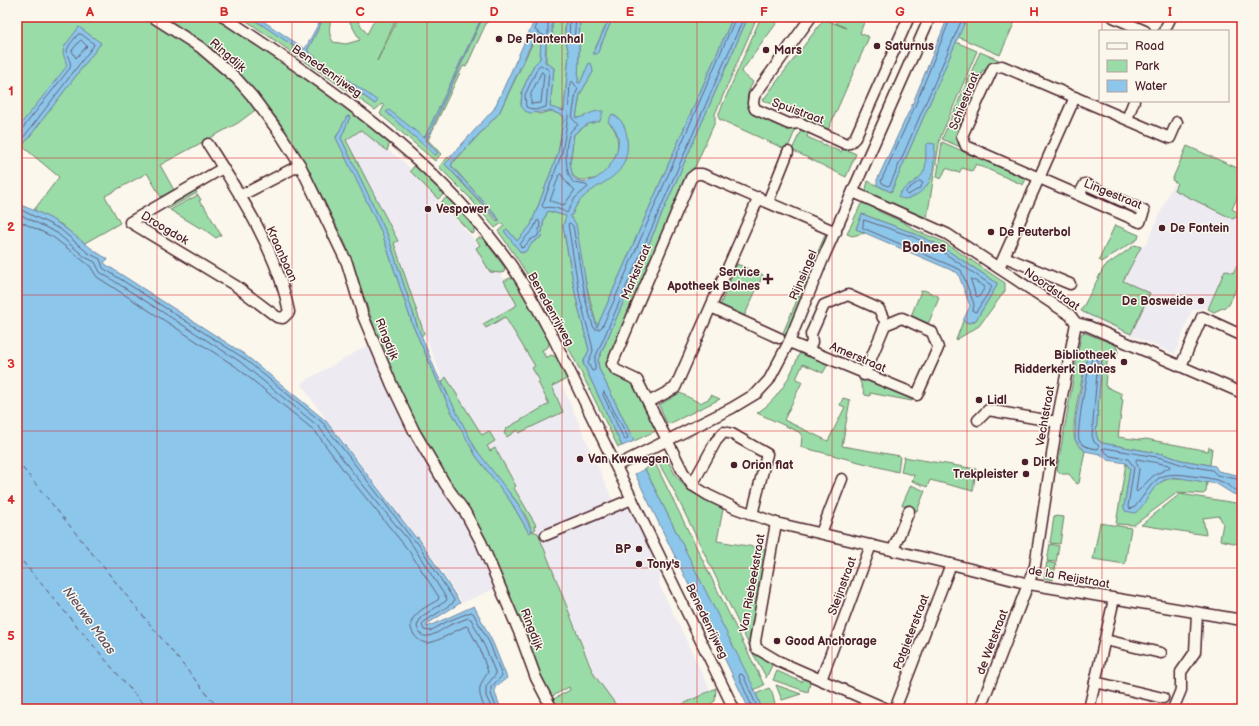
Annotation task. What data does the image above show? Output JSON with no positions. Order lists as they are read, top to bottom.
{
  "streets": {
    "street": [
      "Ringdijk",
      "Benedenrijweg",
      "Schiestraat",
      "Spuistraat",
      "Lingestraat",
      "Droogdok",
      "Kraanbaan",
      "Markstraat",
      "Rijnsingel",
      "Noordstraat",
      "Amerstraat",
      "Vechtstraat",
      "de la Reijstraat",
      "Van Riebeekstraat",
      "Steijnstraat",
      "Potgieterstraat",
      "de Wetstraat"
    ]
  },
  "crossings": [
    ["Benedenrijweg", "Rijnsingel"],
    ["Schiestraat", "Lingestraat"],
    ["Droogdok", "Kraanbaan"],
    ["Markstraat", "Rijnsingel"],
    ["Markstraat", "de la Reijstraat"],
    ["Rijnsingel", "Noordstraat"],
    ["Rijnsingel", "Amerstraat"],
    ["Rijnsingel", "de la Reijstraat"],
    ["Noordstraat", "Vechtstraat"],
    ["Vechtstraat", "de la Reijstraat"],
    ["Vechtstraat", "de Wetstraat"],
    ["de la Reijstraat", "Van Riebeekstraat"],
    ["de la Reijstraat", "Steijnstraat"],
    ["de la Reijstraat", "Potgieterstraat"],
    ["de la Reijstraat", "de Wetstraat"],
    ["Van Riebeekstraat", "Steijnstraat"]
  ],
  "districts": ["Bolnes"],
  "water": ["Nieuwe Maas"],
  "places": {
    "other": [
      "De Plantenhal",
      "Saturnus",
      "Mars",
      "Vespower",
      "De Fontein",
      "De Peuterbol",
      "De Bosweide",
      "Bibliotheek Ridderkerk Bolnes",
      "Lidl",
      "Van Kwawegen",
      "Dirk",
      "Orion flat",
      "Trekpleister",
      "BP",
      "Tony's",
      "Good Anchorage"
    ],
    "health": ["Service Apotheek Bolnes"]
  },
  "legend": ["Road", "Park", "Water"],
  "grid": {
    "columns": [
      "A",
      "B",
      "C",
      "D",
      "E",
      "F",
      "G",
      "H",
      "I"
    ],
    "rows": [
      "1",
      "2",
      "3",
      "4",
      "5"
    ]
  }
}
